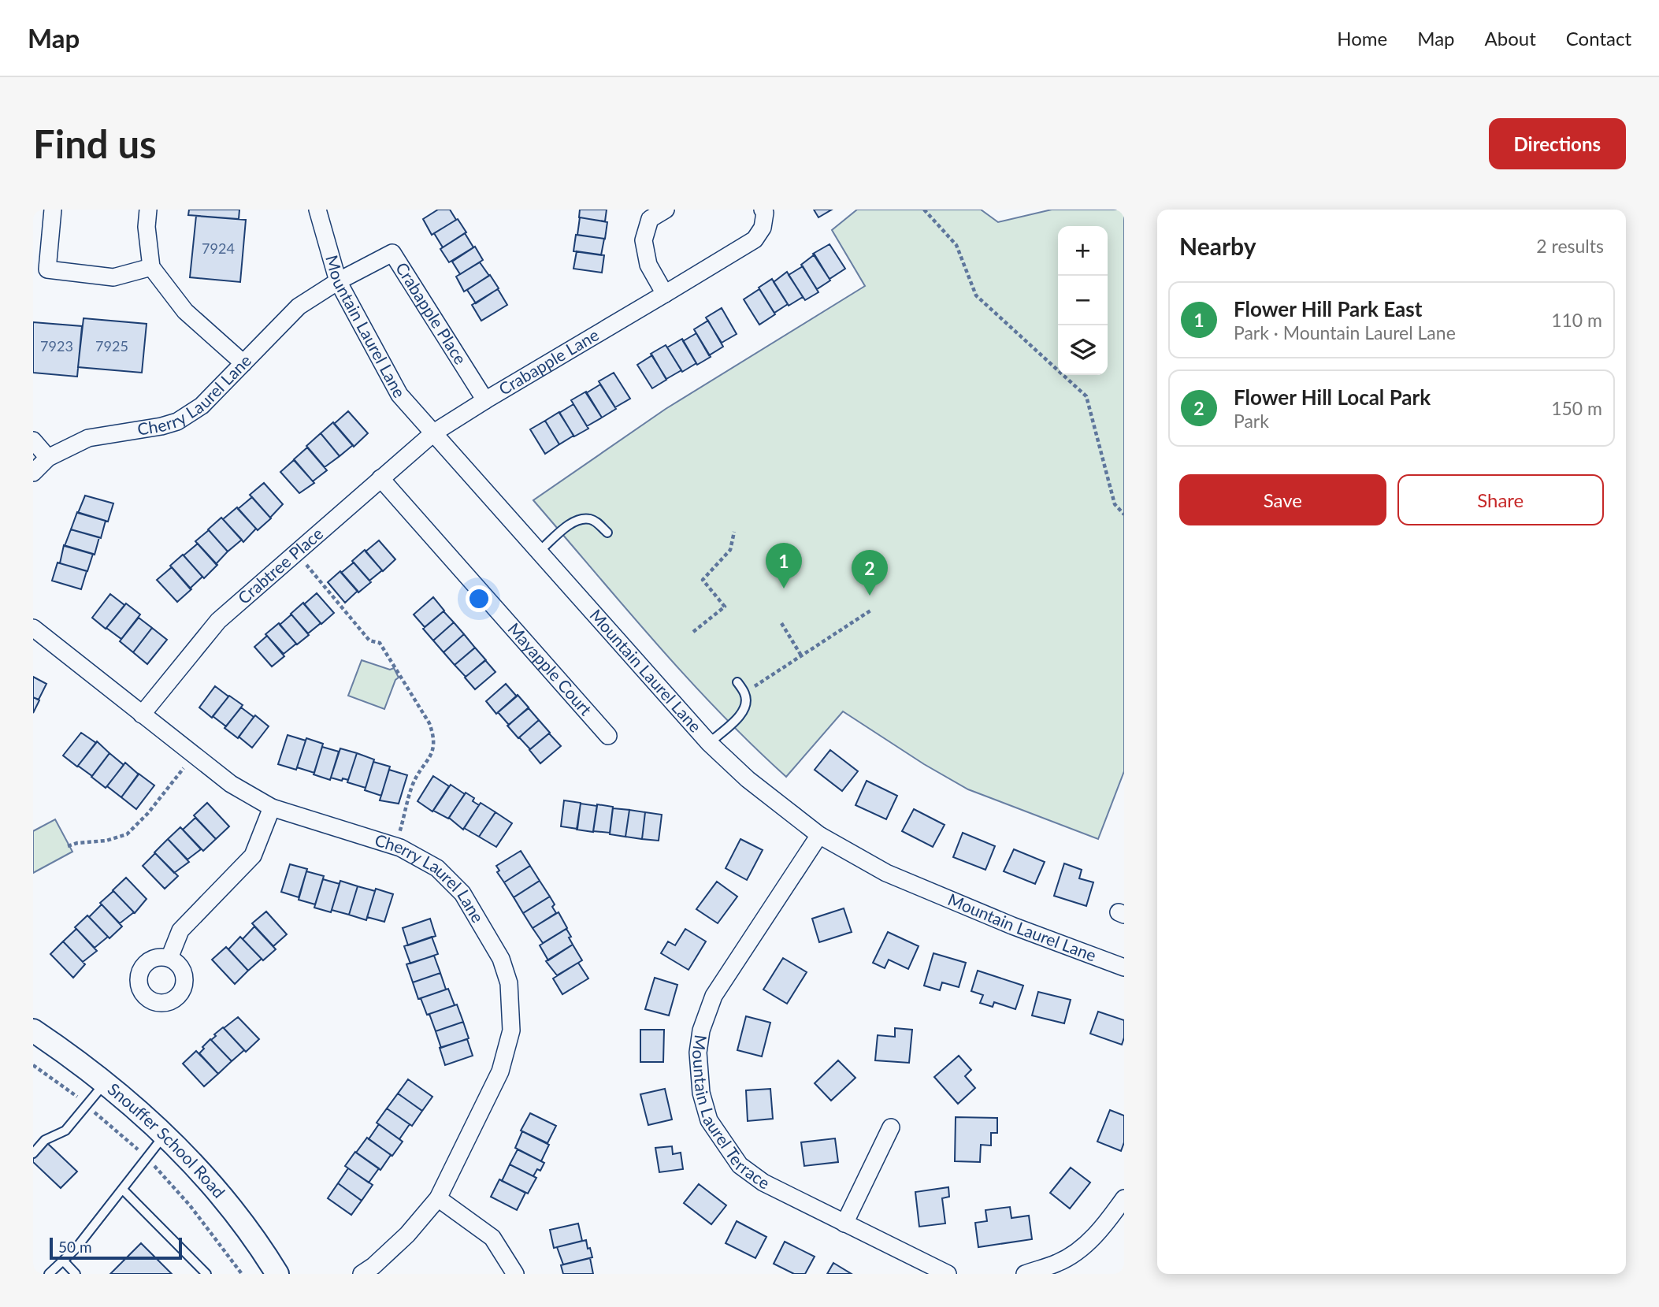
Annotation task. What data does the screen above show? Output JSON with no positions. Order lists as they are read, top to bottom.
{
  "streets": {
    "main road": ["Snouffer School Road"],
    "street": [
      "Crabapple Place",
      "Mountain Laurel Lane",
      "Crabapple Lane",
      "Cherry Laurel Lane",
      "Crabtree Place",
      "Mayapple Court",
      "Mountain Laurel Terrace"
    ]
  },
  "crossings": [
    ["Crabapple Place", "Mountain Laurel Lane"],
    ["Crabapple Place", "Crabapple Lane"],
    ["Crabapple Place", "Cherry Laurel Lane"],
    ["Mountain Laurel Lane", "Crabapple Lane"],
    ["Mountain Laurel Lane", "Cherry Laurel Lane"],
    ["Mountain Laurel Lane", "Crabtree Place"],
    ["Mountain Laurel Lane", "Mountain Laurel Terrace"],
    ["Crabapple Lane", "Crabtree Place"],
    ["Cherry Laurel Lane", "Crabtree Place"],
    ["Crabtree Place", "Mayapple Court"]
  ],
  "house_numbers": ["7924", "7923", "7925"],
  "scale_bar": "50 m",
  "page": {
    "header": "Map",
    "nav": [
      "Home",
      "Map",
      "About",
      "Contact"
    ],
    "buttons": [
      "Directions",
      ["Save", "Share"]
    ],
    "title": "Find us",
    "heading": ["Nearby", "2 results"],
    "map_buttons": ["+", "−"],
    "list": [
      {
        "mark": "1",
        "name": "Flower Hill Park East",
        "note": "Park · Mountain Laurel Lane",
        "value": "110 m"
      },
      {
        "mark": "2",
        "name": "Flower Hill Local Park",
        "note": "Park",
        "value": "150 m"
      }
    ],
    "pins": ["1", "2"],
    "scale": "50 m"
  }
}
